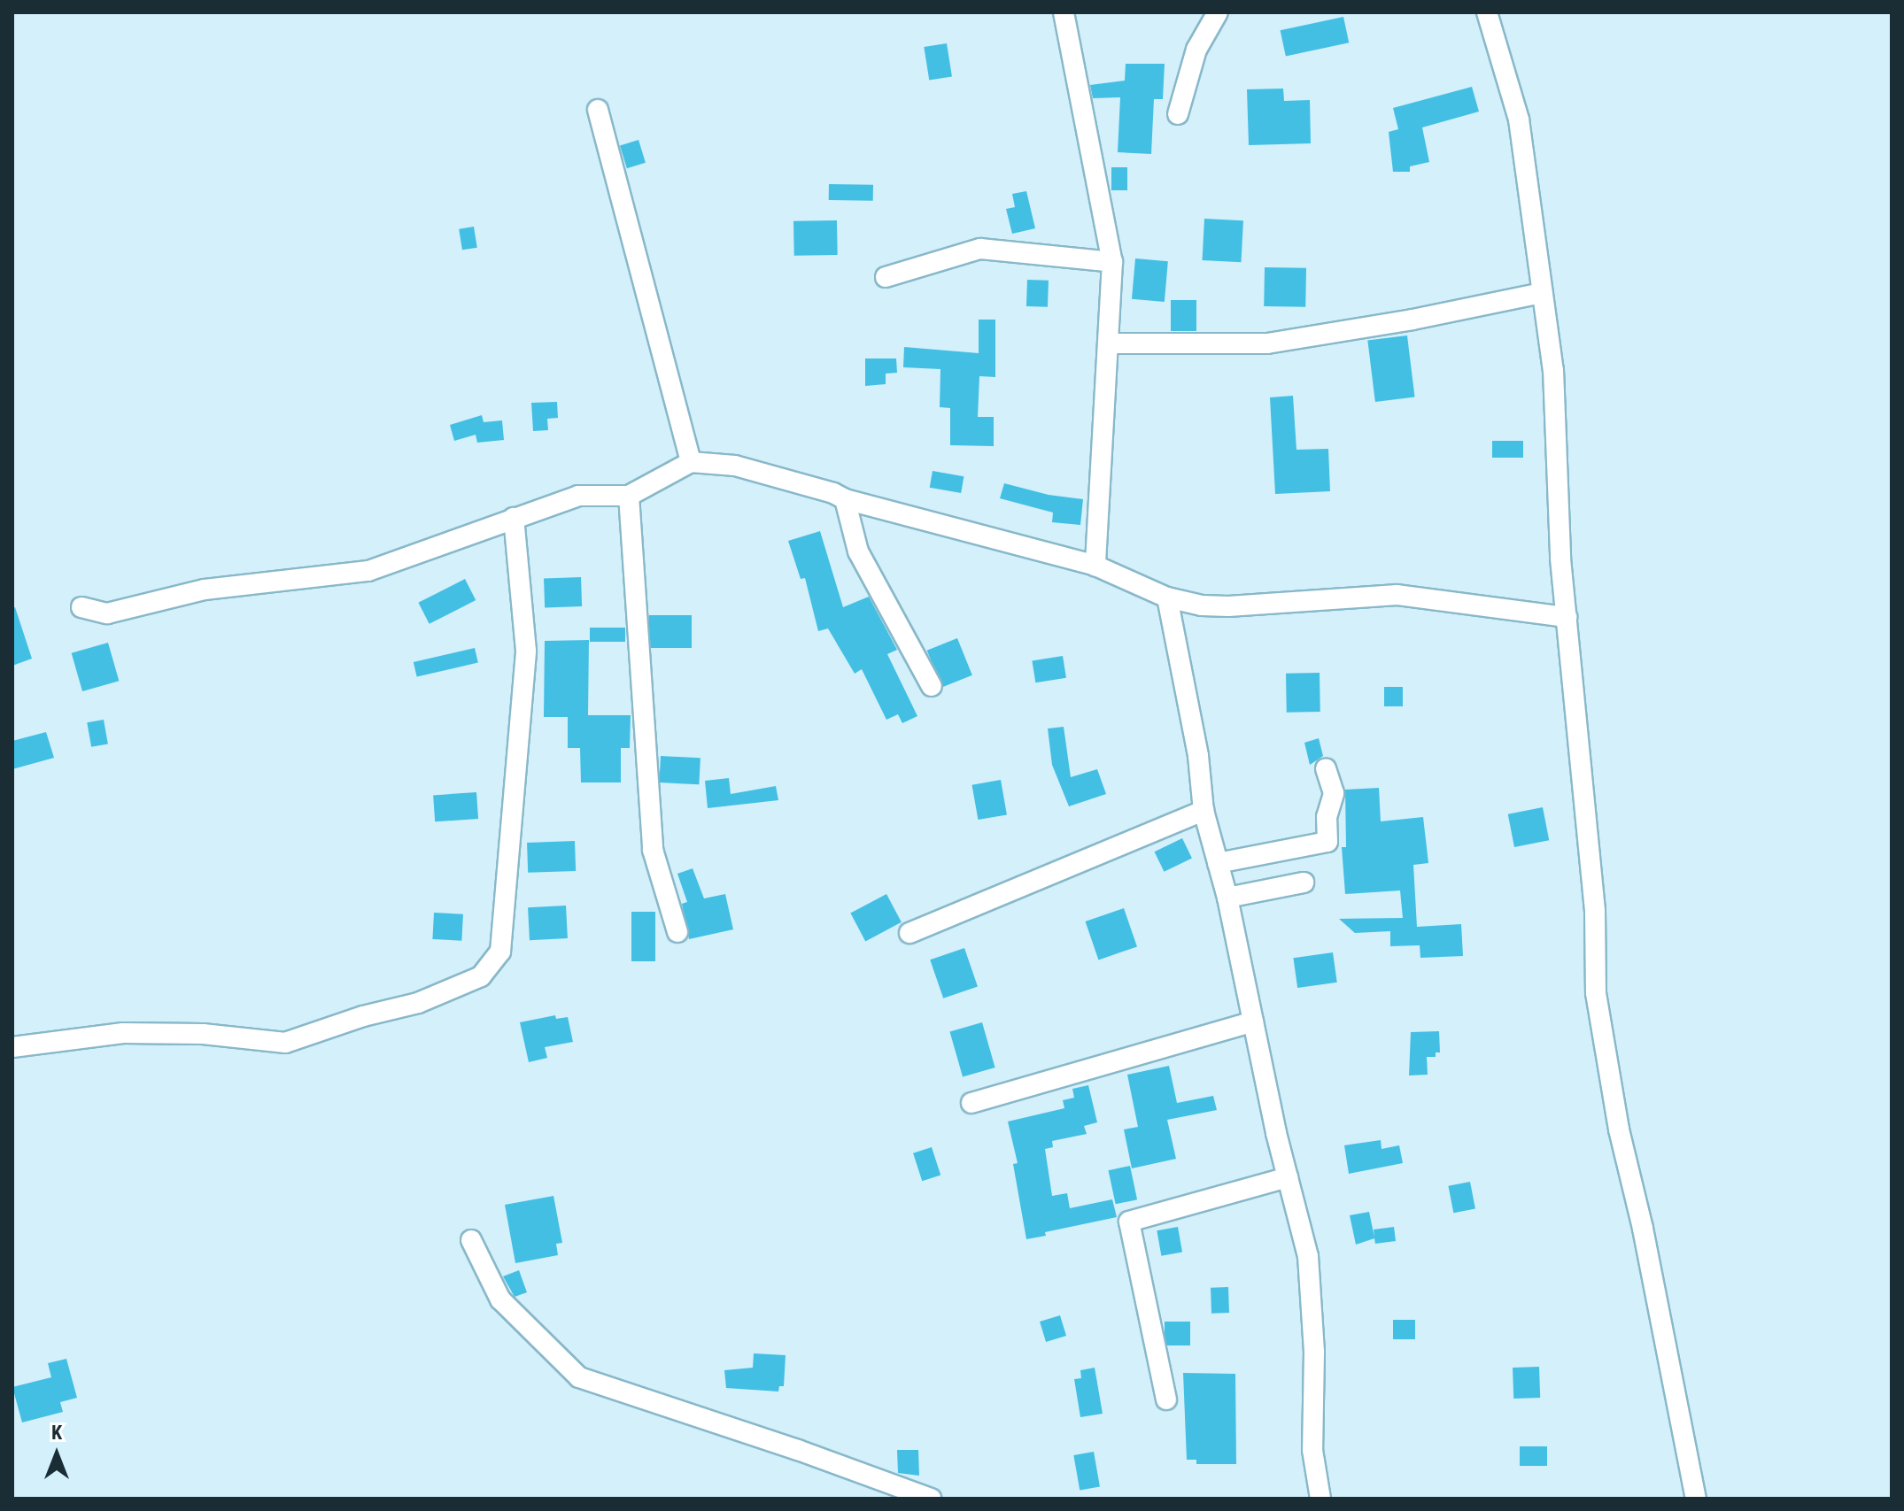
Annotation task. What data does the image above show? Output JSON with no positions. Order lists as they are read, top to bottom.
{
  "north": "top"
}
